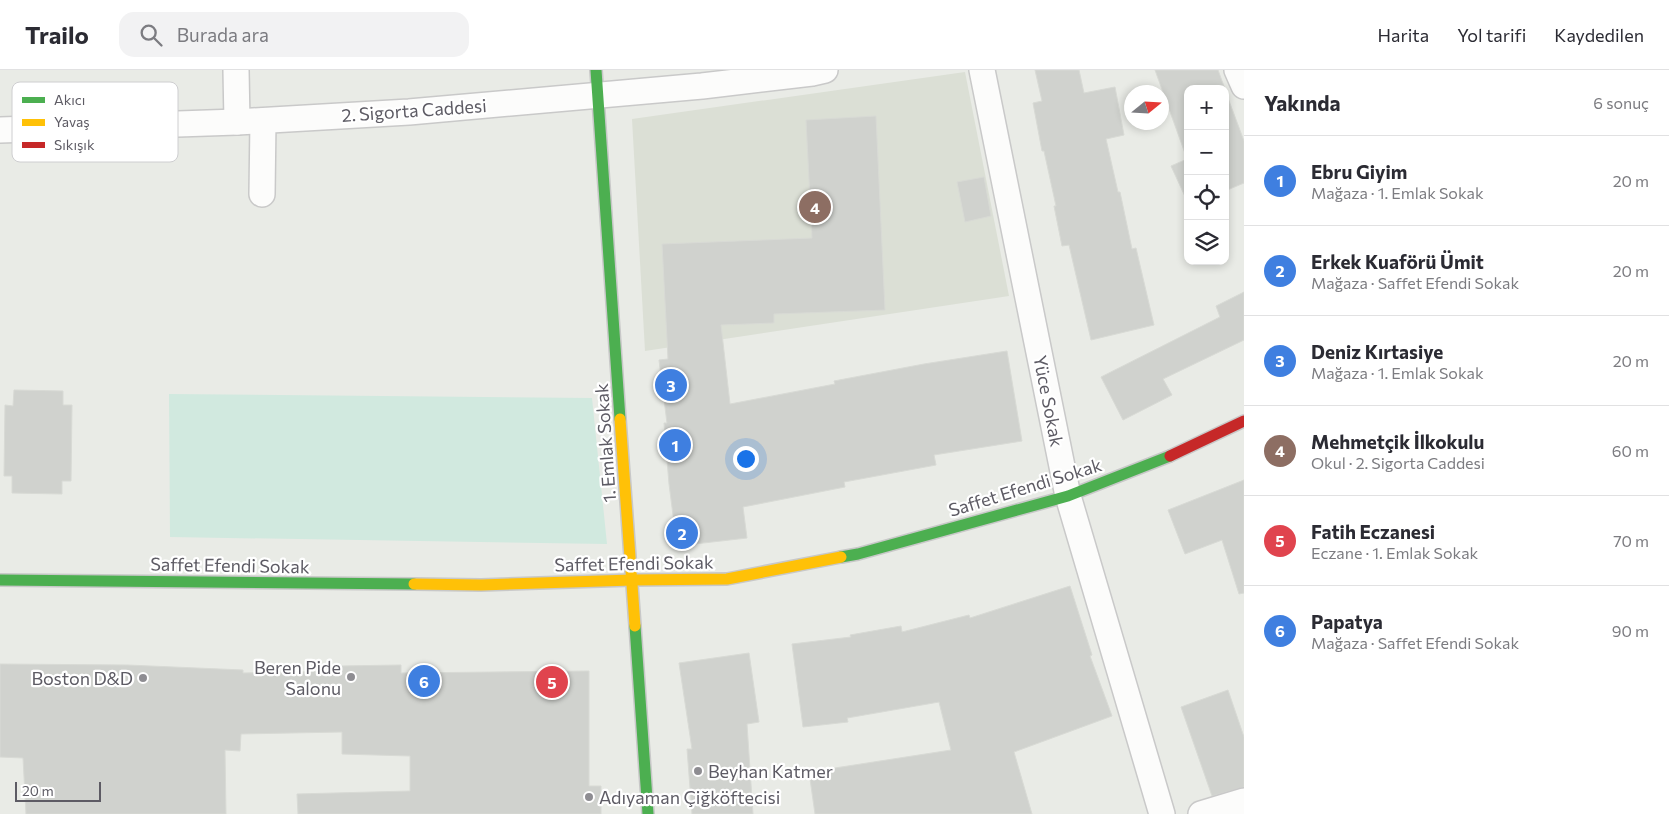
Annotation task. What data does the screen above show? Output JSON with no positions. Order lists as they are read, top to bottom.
{
  "streets": {
    "street": [
      "2. Sigorta Caddesi",
      "Yüce Sokak",
      "1. Emlak Sokak",
      "Saffet Efendi Sokak"
    ]
  },
  "crossings": [
    ["2. Sigorta Caddesi", "1. Emlak Sokak"],
    ["Yüce Sokak", "Saffet Efendi Sokak"],
    ["1. Emlak Sokak", "Saffet Efendi Sokak"]
  ],
  "places": [
    "Beren Pide Salonu",
    "Boston D&D",
    "Beyhan Katmer",
    "Adıyaman Çiğköftecisi"
  ],
  "legend": ["Akıcı", "Yavaş", "Sıkışık"],
  "scale_bar": "20 m",
  "north": "right",
  "page": {
    "header": "Trailo",
    "search": "Burada ara",
    "nav": ["Harita", "Yol tarifi", "Kaydedilen"],
    "heading": ["Yakında", "6 sonuç"],
    "map_buttons": ["+", "−"],
    "list": [
      {
        "mark": "1",
        "name": "Ebru Giyim",
        "note": "Mağaza · 1. Emlak Sokak",
        "value": "20 m"
      },
      {
        "mark": "2",
        "name": "Erkek Kuaförü Ümit",
        "note": "Mağaza · Saffet Efendi Sokak",
        "value": "20 m"
      },
      {
        "mark": "3",
        "name": "Deniz Kırtasiye",
        "note": "Mağaza · 1. Emlak Sokak",
        "value": "20 m"
      },
      {
        "mark": "4",
        "name": "Mehmetçik İlkokulu",
        "note": "Okul · 2. Sigorta Caddesi",
        "value": "60 m"
      },
      {
        "mark": "5",
        "name": "Fatih Eczanesi",
        "note": "Eczane · 1. Emlak Sokak",
        "value": "70 m"
      },
      {
        "mark": "6",
        "name": "Papatya",
        "note": "Mağaza · Saffet Efendi Sokak",
        "value": "90 m"
      }
    ],
    "pins": [
      "4",
      "3",
      "1",
      "2",
      "6",
      "5"
    ],
    "scale": "20 m"
  }
}
